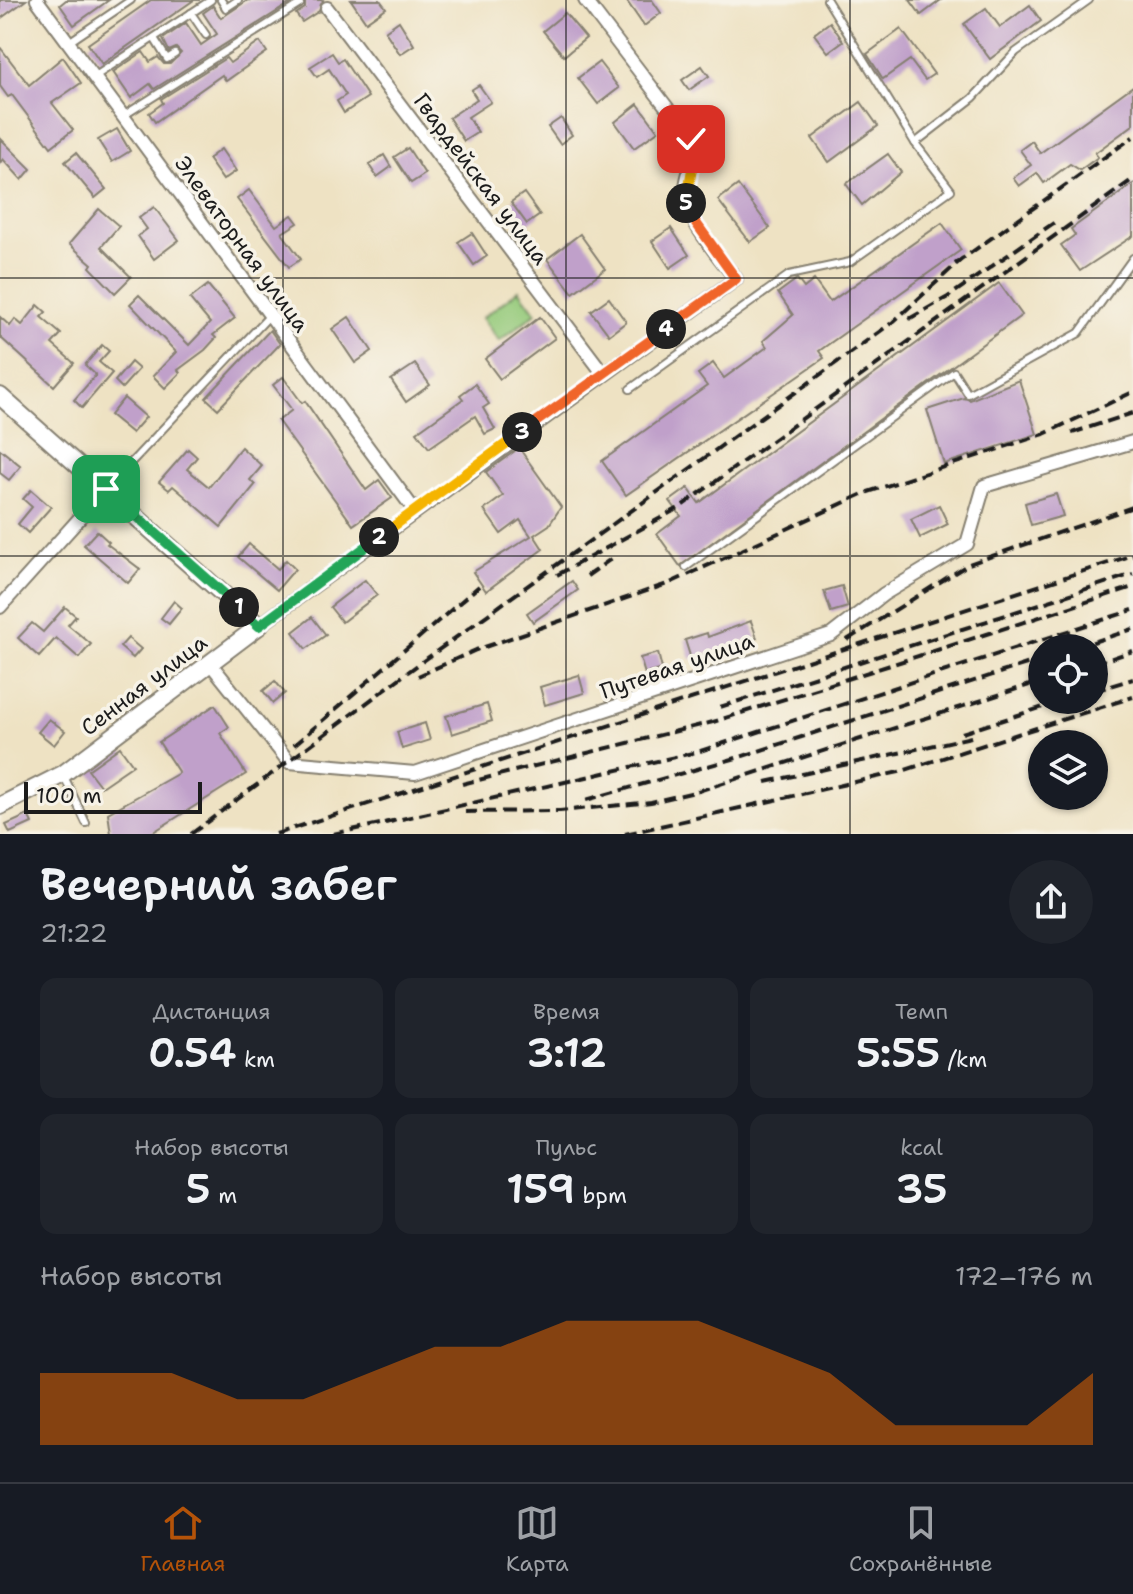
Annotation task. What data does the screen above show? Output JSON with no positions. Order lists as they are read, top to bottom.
{
  "streets": {
    "street": [
      "Гвардейская улица",
      "Элеваторная улица",
      "Путевая улица",
      "Сенная улица"
    ]
  },
  "crossings": [
    ["Гвардейская улица", "Сенная улица"],
    ["Элеваторная улица", "Сенная улица"],
    ["Путевая улица", "Сенная улица"]
  ],
  "scale_bar": "100 m",
  "page": {
    "pins": [
      "5",
      "4",
      "3",
      "2",
      "1"
    ],
    "scale": "100 m",
    "heading": ["Вечерний забег", "21:22"],
    "stats": [
      ["Дистанция", "0.54 km"],
      ["Время", "3:12"],
      ["Темп", "5:55 /km"],
      ["Набор высоты", "5 m"],
      ["Пульс", "159 bpm"],
      ["kcal", "35"]
    ],
    "chart": ["Набор высоты", "172–176 m"],
    "tabs": ["Главная", "Карта", "Сохранённые"]
  }
}
